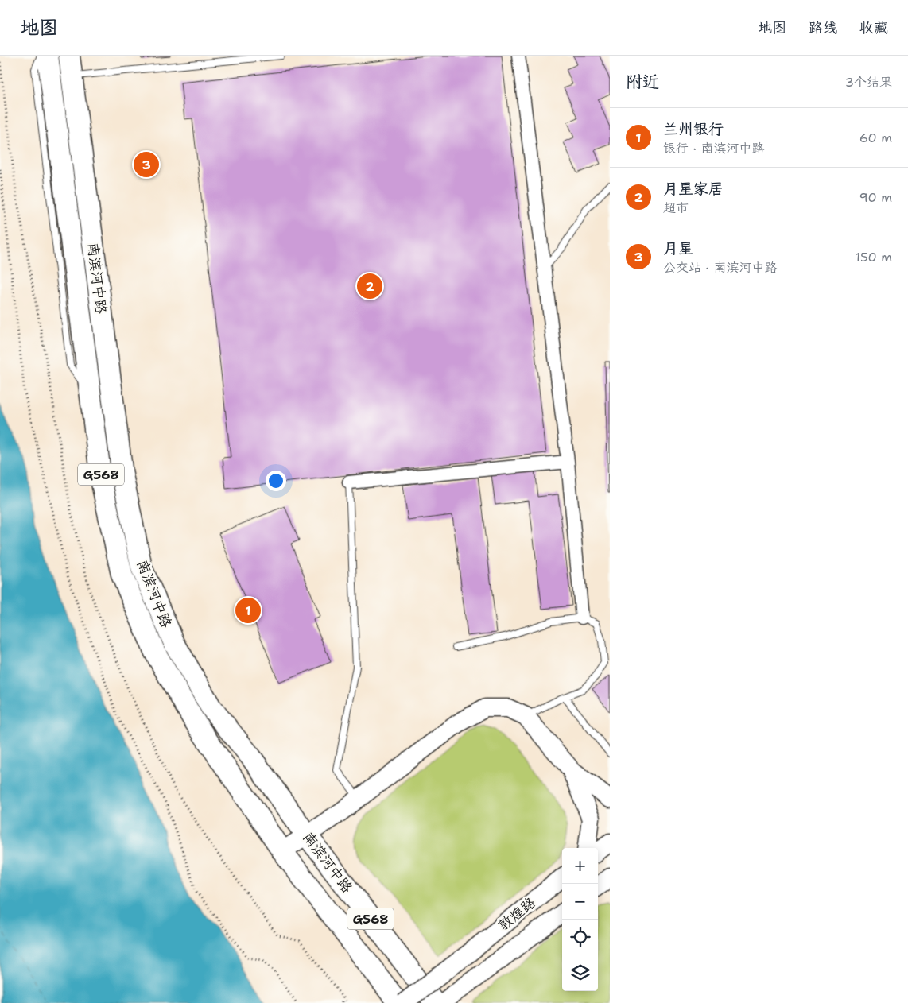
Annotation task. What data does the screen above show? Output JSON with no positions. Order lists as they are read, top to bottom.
{
  "streets": {
    "highway": ["南滨河中路", "G568"],
    "main road": ["敦煌路"]
  },
  "page": {
    "header": "地图",
    "nav": ["地图", "路线", "收藏"],
    "heading": ["附近", "3个结果"],
    "list": [
      {
        "mark": "1",
        "name": "兰州银行",
        "note": "银行 · 南滨河中路",
        "value": "60 m"
      },
      {
        "mark": "2",
        "name": "月星家居",
        "note": "超市",
        "value": "90 m"
      },
      {
        "mark": "3",
        "name": "月星",
        "note": "公交站 · 南滨河中路",
        "value": "150 m"
      }
    ],
    "pins": ["3", "2", "1"],
    "map_buttons": ["+", "−"]
  }
}
